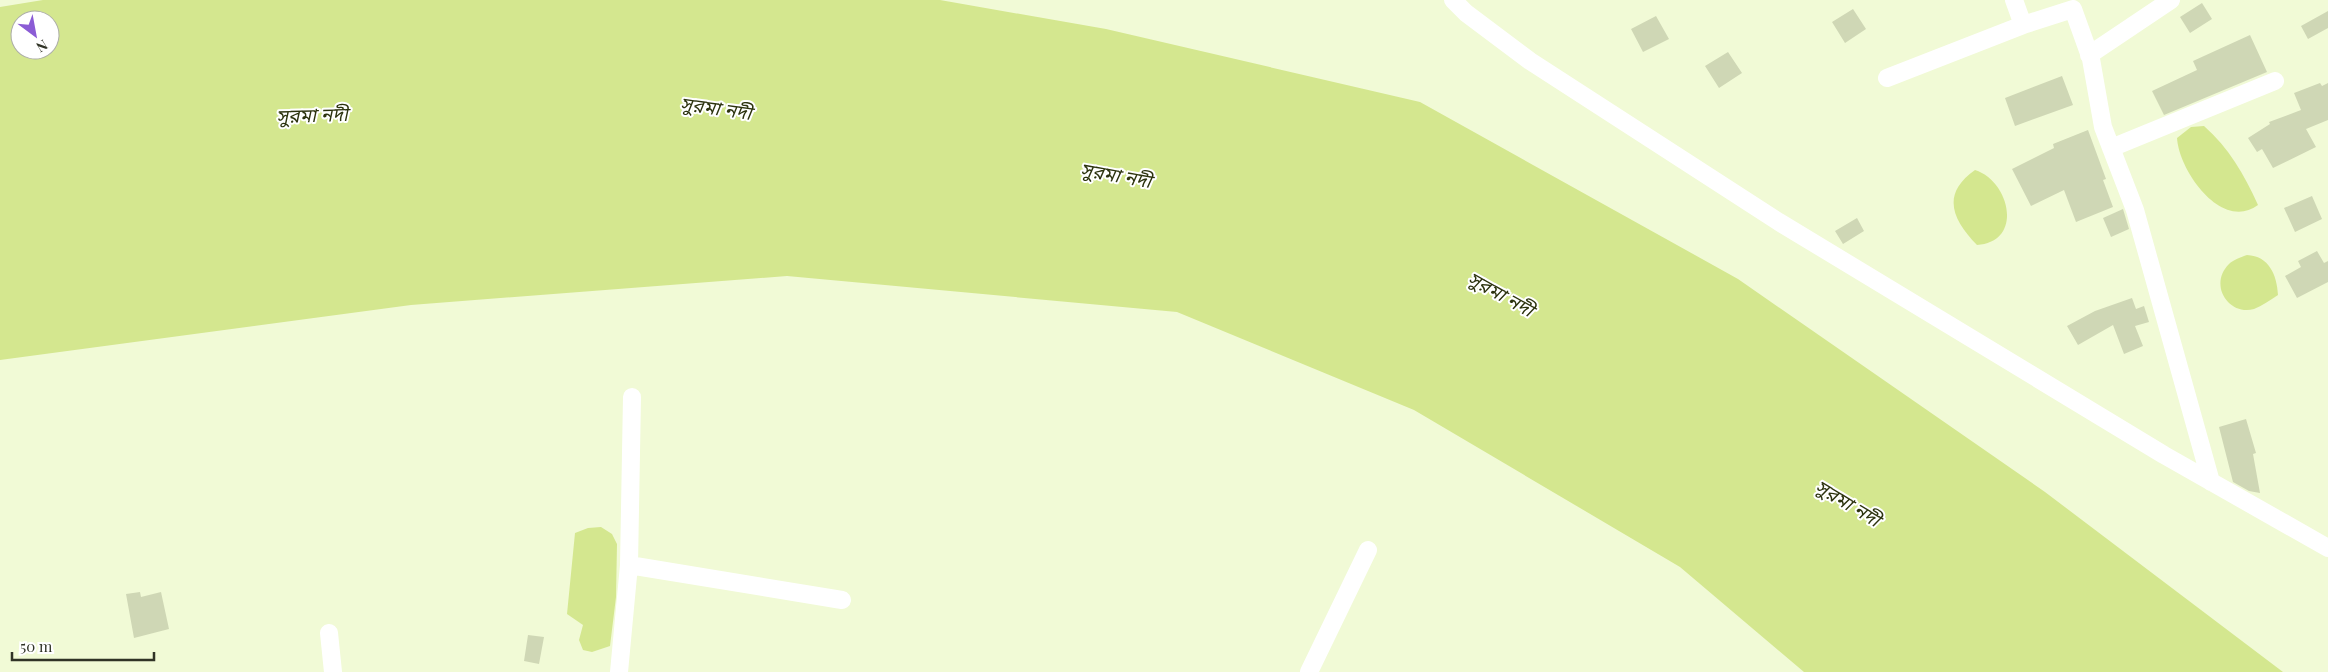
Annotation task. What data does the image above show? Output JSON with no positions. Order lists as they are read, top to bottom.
{
  "water": ["সুরমা নদী"],
  "scale_bar": "50 m",
  "north": "bottom right"
}
